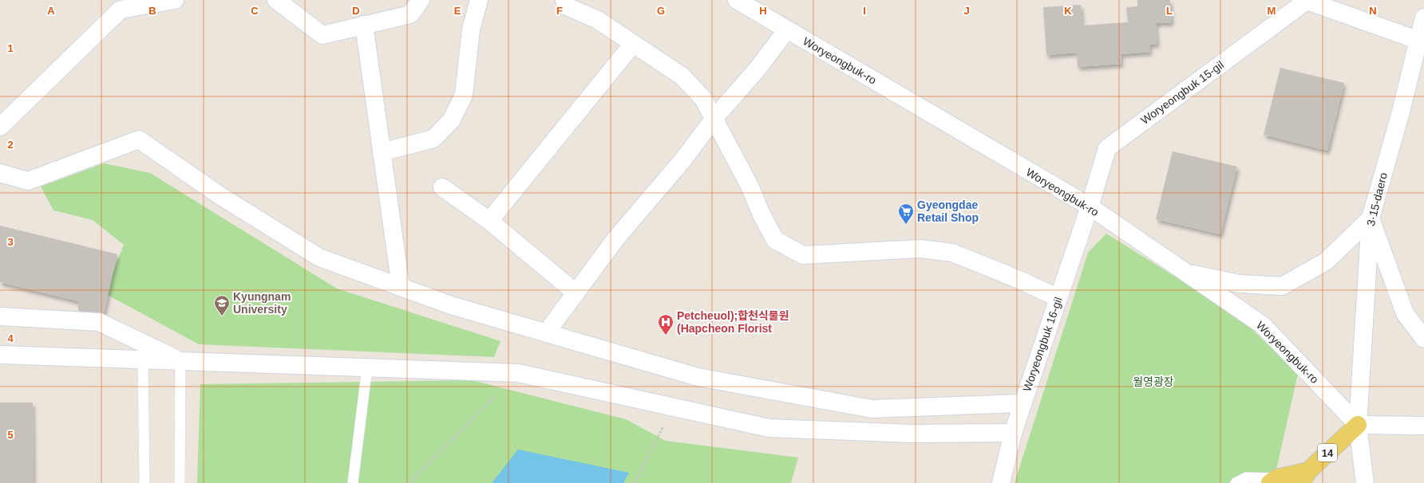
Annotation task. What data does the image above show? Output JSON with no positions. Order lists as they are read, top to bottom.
{
  "streets": {
    "main road": ["14"],
    "street": [
      "Woryeongbuk-ro",
      "Woryeongbuk 15-gil",
      "3·15-daero",
      "Woryeongbuk 16-gil"
    ]
  },
  "crossings": [
    ["Woryeongbuk-ro", "Woryeongbuk 15-gil"],
    ["Woryeongbuk-ro", "3·15-daero"],
    ["Woryeongbuk-ro", "Woryeongbuk 16-gil"],
    ["Woryeongbuk-ro", "14"],
    ["Woryeongbuk 15-gil", "Woryeongbuk 16-gil"],
    ["3·15-daero", "14"]
  ],
  "parks": ["월영광장"],
  "places": {
    "supermarket": ["Gyeongdae Retail Shop"],
    "school or university": ["Kyungnam University"],
    "hospital": ["Petcheuol);합천식물원 (Hapcheon Florist"]
  },
  "grid": {
    "columns": [
      "A",
      "B",
      "C",
      "D",
      "E",
      "F",
      "G",
      "H",
      "I",
      "J",
      "K",
      "L",
      "M",
      "N"
    ],
    "rows": [
      "1",
      "2",
      "3",
      "4",
      "5"
    ]
  }
}
